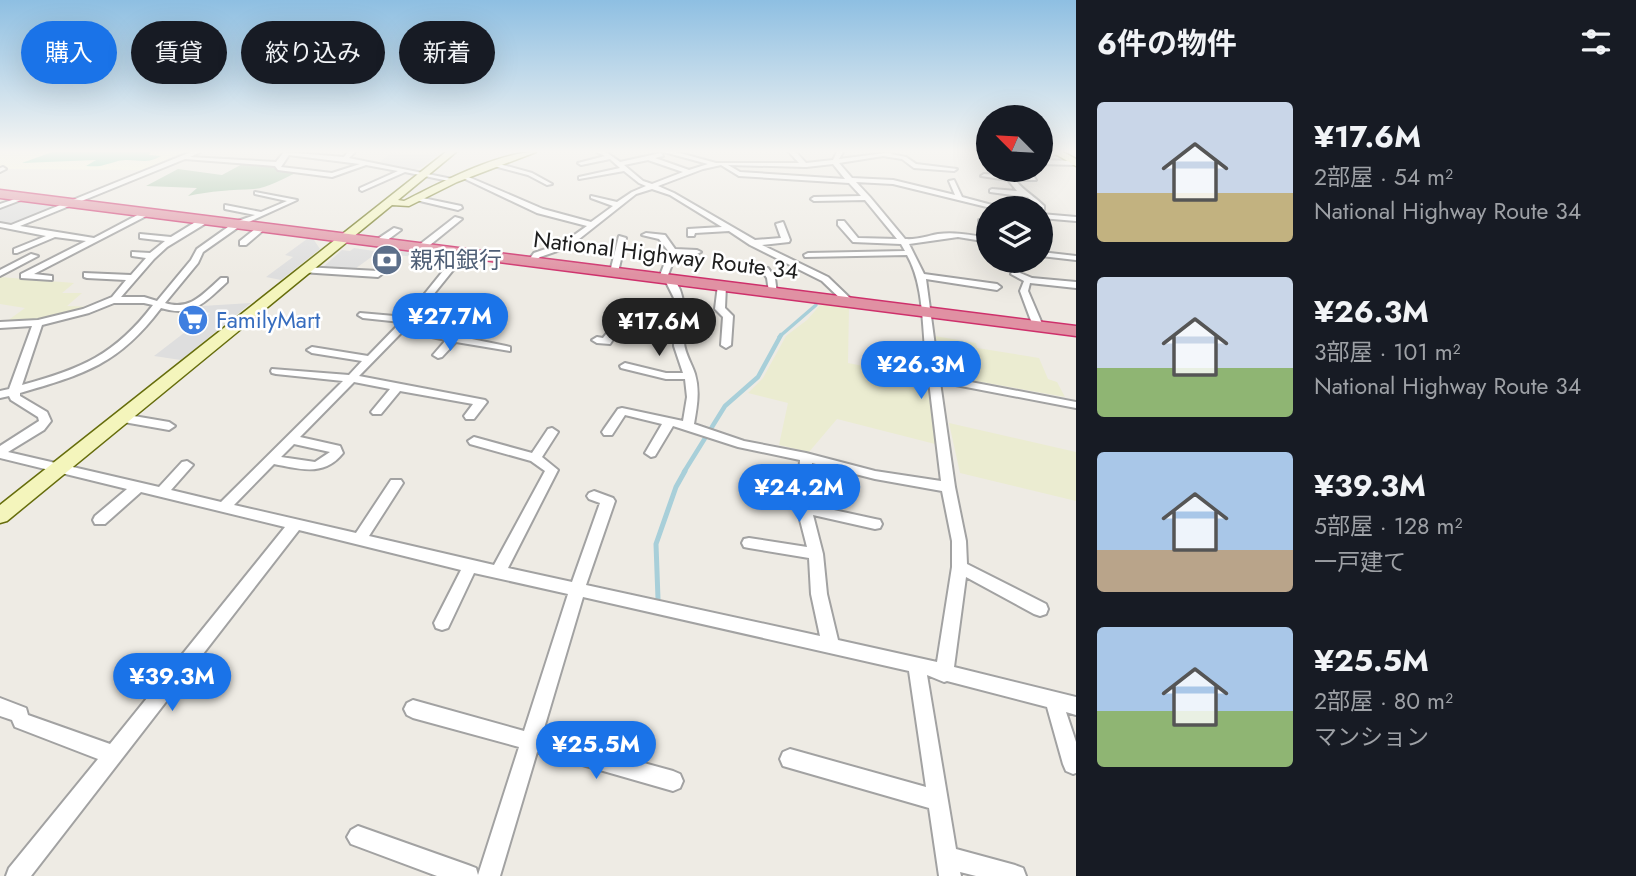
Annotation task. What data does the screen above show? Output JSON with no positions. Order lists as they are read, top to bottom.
{
  "streets": {
    "highway": ["National Highway Route 34"]
  },
  "places": {
    "bank": ["親和銀行"],
    "supermarket": ["FamilyMart"]
  },
  "north": "top left",
  "page": {
    "heading": "6件の物件",
    "chip": [
      "購入",
      "賃貸",
      "絞り込み",
      "新着"
    ],
    "list": [
      {
        "name": "¥17.6M",
        "note": "2部屋 · 54 m² · National Highway Route 34"
      },
      {
        "name": "¥26.3M",
        "note": "3部屋 · 101 m² · National Highway Route 34"
      },
      {
        "name": "¥39.3M",
        "note": "5部屋 · 128 m² · 一戸建て"
      },
      {
        "name": "¥25.5M",
        "note": "2部屋 · 80 m² · マンション"
      }
    ],
    "price": [
      "¥27.7M",
      "¥17.6M",
      "¥26.3M",
      "¥24.2M",
      "¥39.3M",
      "¥25.5M"
    ]
  }
}
